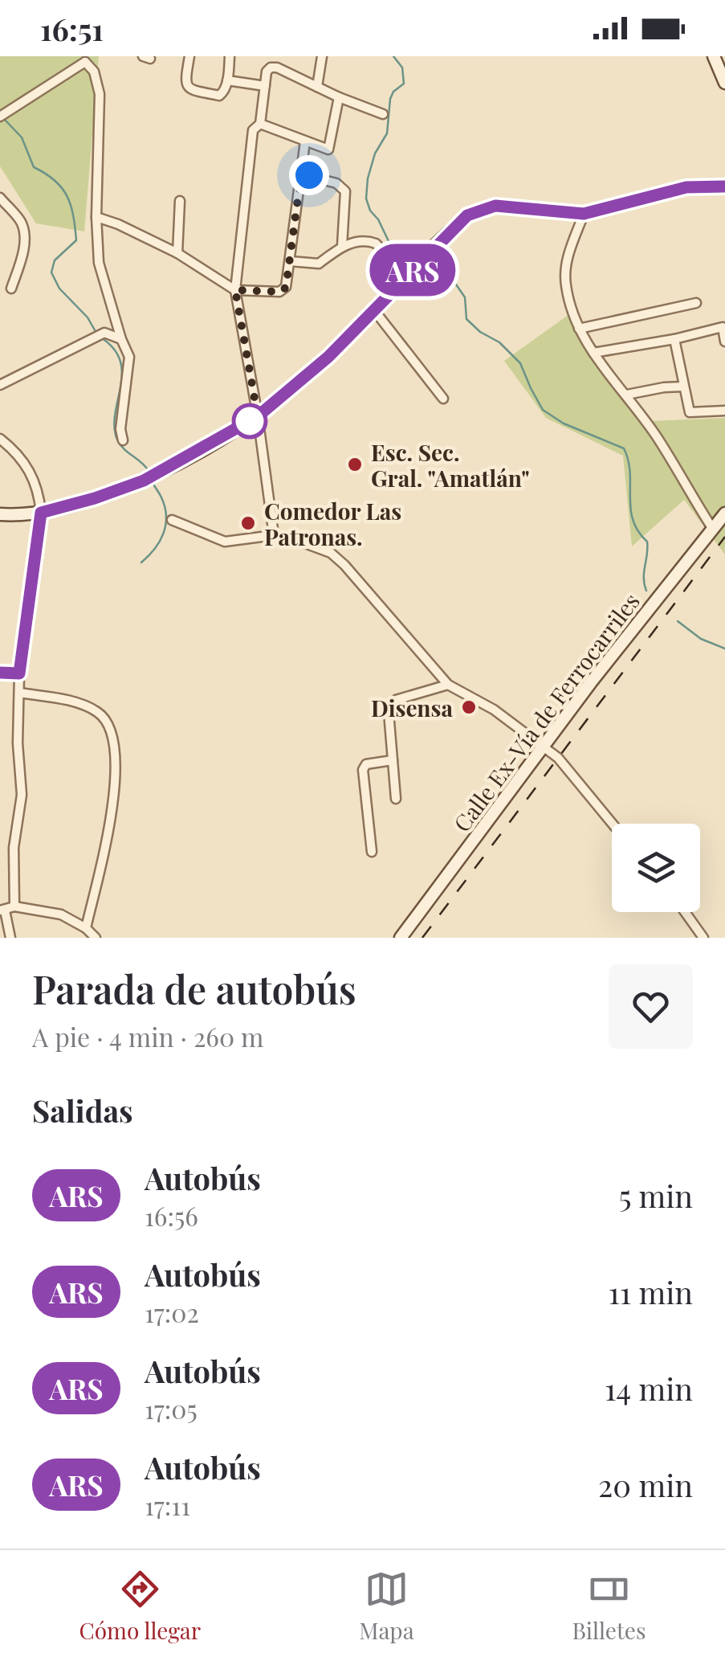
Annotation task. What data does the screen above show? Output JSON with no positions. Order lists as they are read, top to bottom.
{
  "streets": {
    "main road": ["Calle Ex-Vía de Ferrocarriles"]
  },
  "places": ["Esc. Sec. Gral. \"Amatlán\"", "Comedor Las Patronas.", "Disensa"],
  "lines": ["bus line ARS"],
  "page": {
    "status": "16:51",
    "on_map": "ARS",
    "heading": [
      ["Parada de autobús", "A pie · 4 min · 260 m"],
      "Salidas"
    ],
    "list": [
      {
        "mark": "ARS",
        "name": "Autobús",
        "note": "16:56",
        "value": "5 min"
      },
      {
        "mark": "ARS",
        "name": "Autobús",
        "note": "17:02",
        "value": "11 min"
      },
      {
        "mark": "ARS",
        "name": "Autobús",
        "note": "17:05",
        "value": "14 min"
      },
      {
        "mark": "ARS",
        "name": "Autobús",
        "note": "17:11",
        "value": "20 min"
      }
    ],
    "tabs": ["Cómo llegar", "Mapa", "Billetes"]
  }
}
